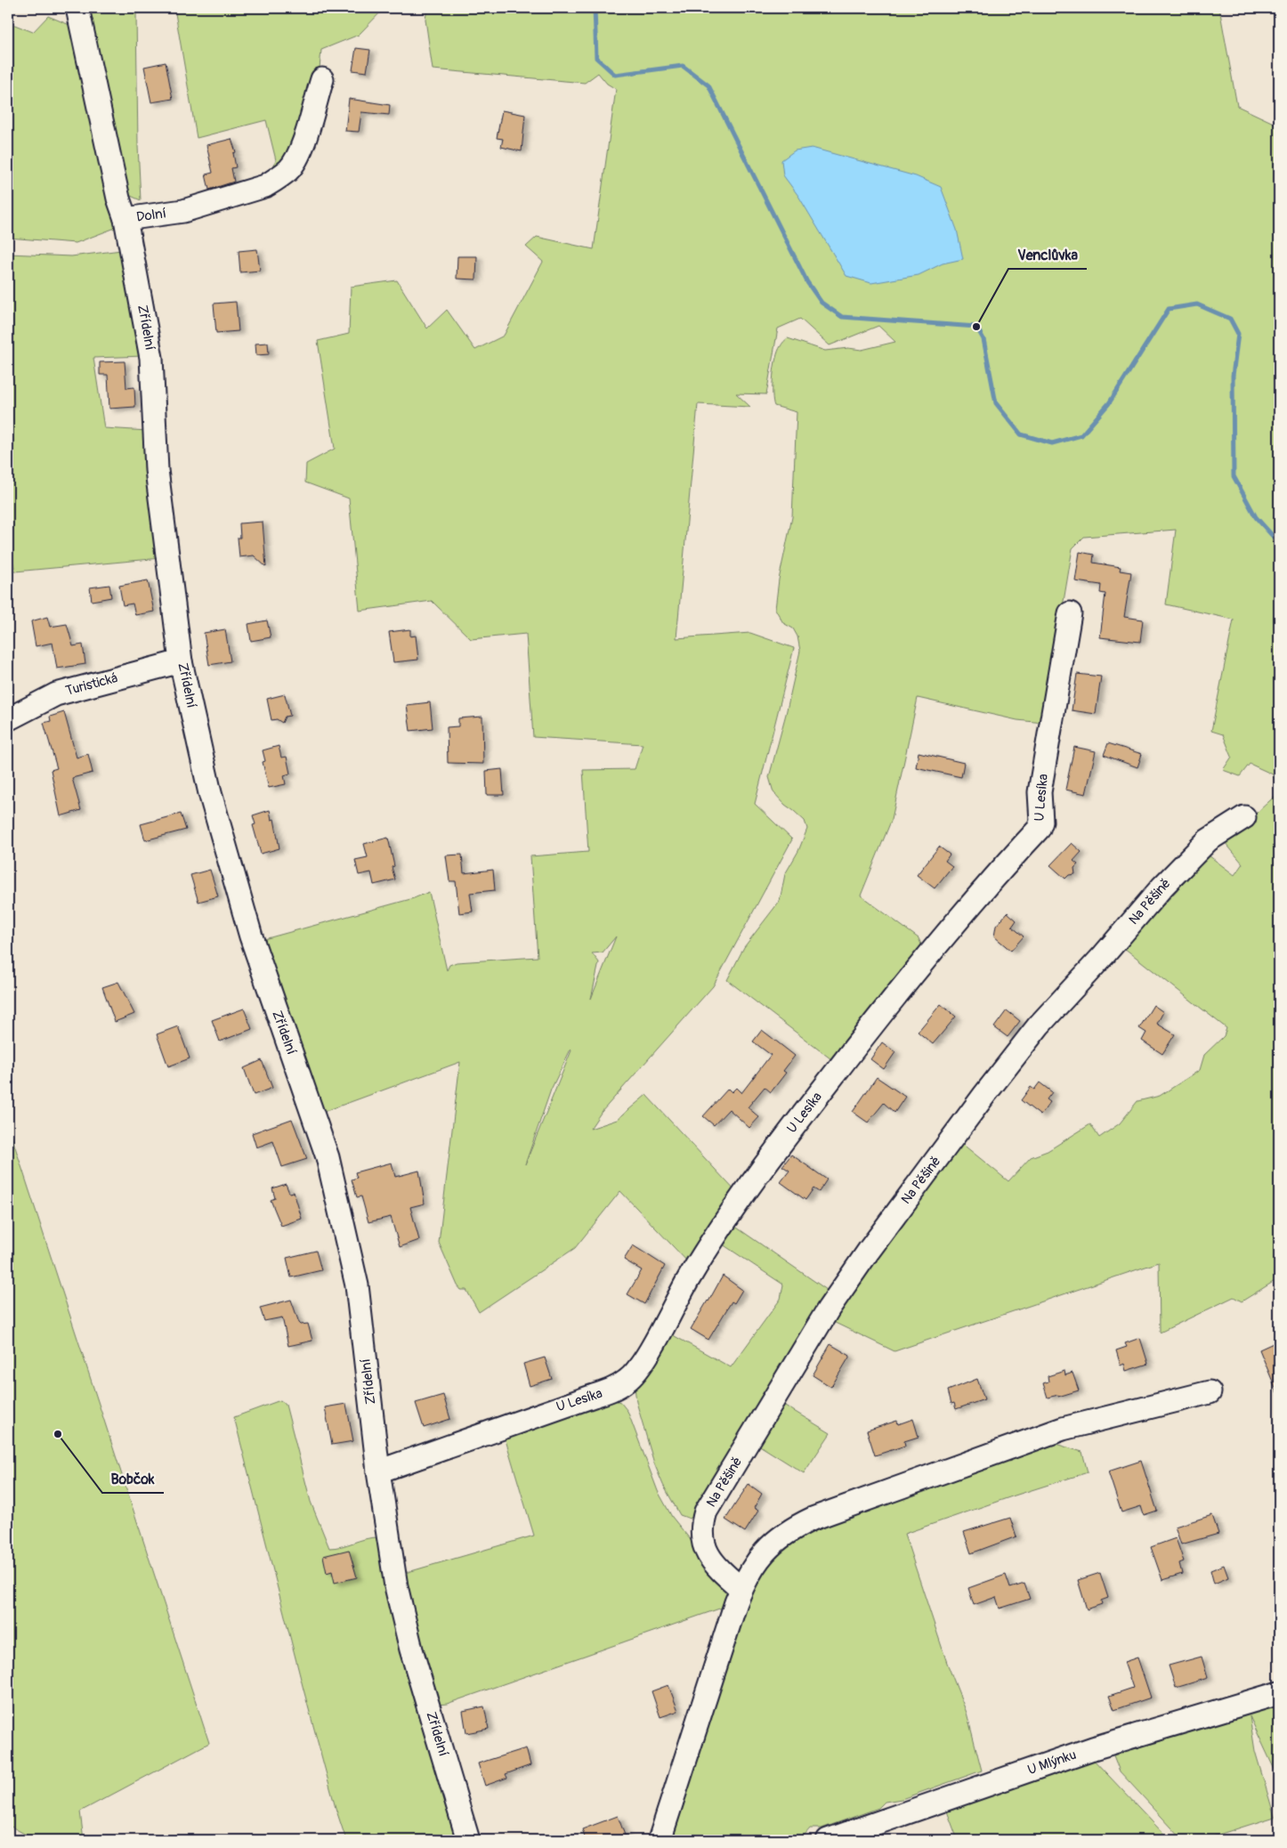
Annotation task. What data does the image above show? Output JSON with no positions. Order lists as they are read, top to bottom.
{
  "streets": {
    "street": [
      "Dolní",
      "Zřídelní",
      "Turistická",
      "U Lesíka",
      "Na Pěšině",
      "U Mlýnku"
    ]
  },
  "crossings": [
    ["Dolní", "Zřídelní"],
    ["Zřídelní", "Turistická"],
    ["Zřídelní", "U Lesíka"]
  ],
  "places": ["Venclůvka", "Bobčok"]
}
